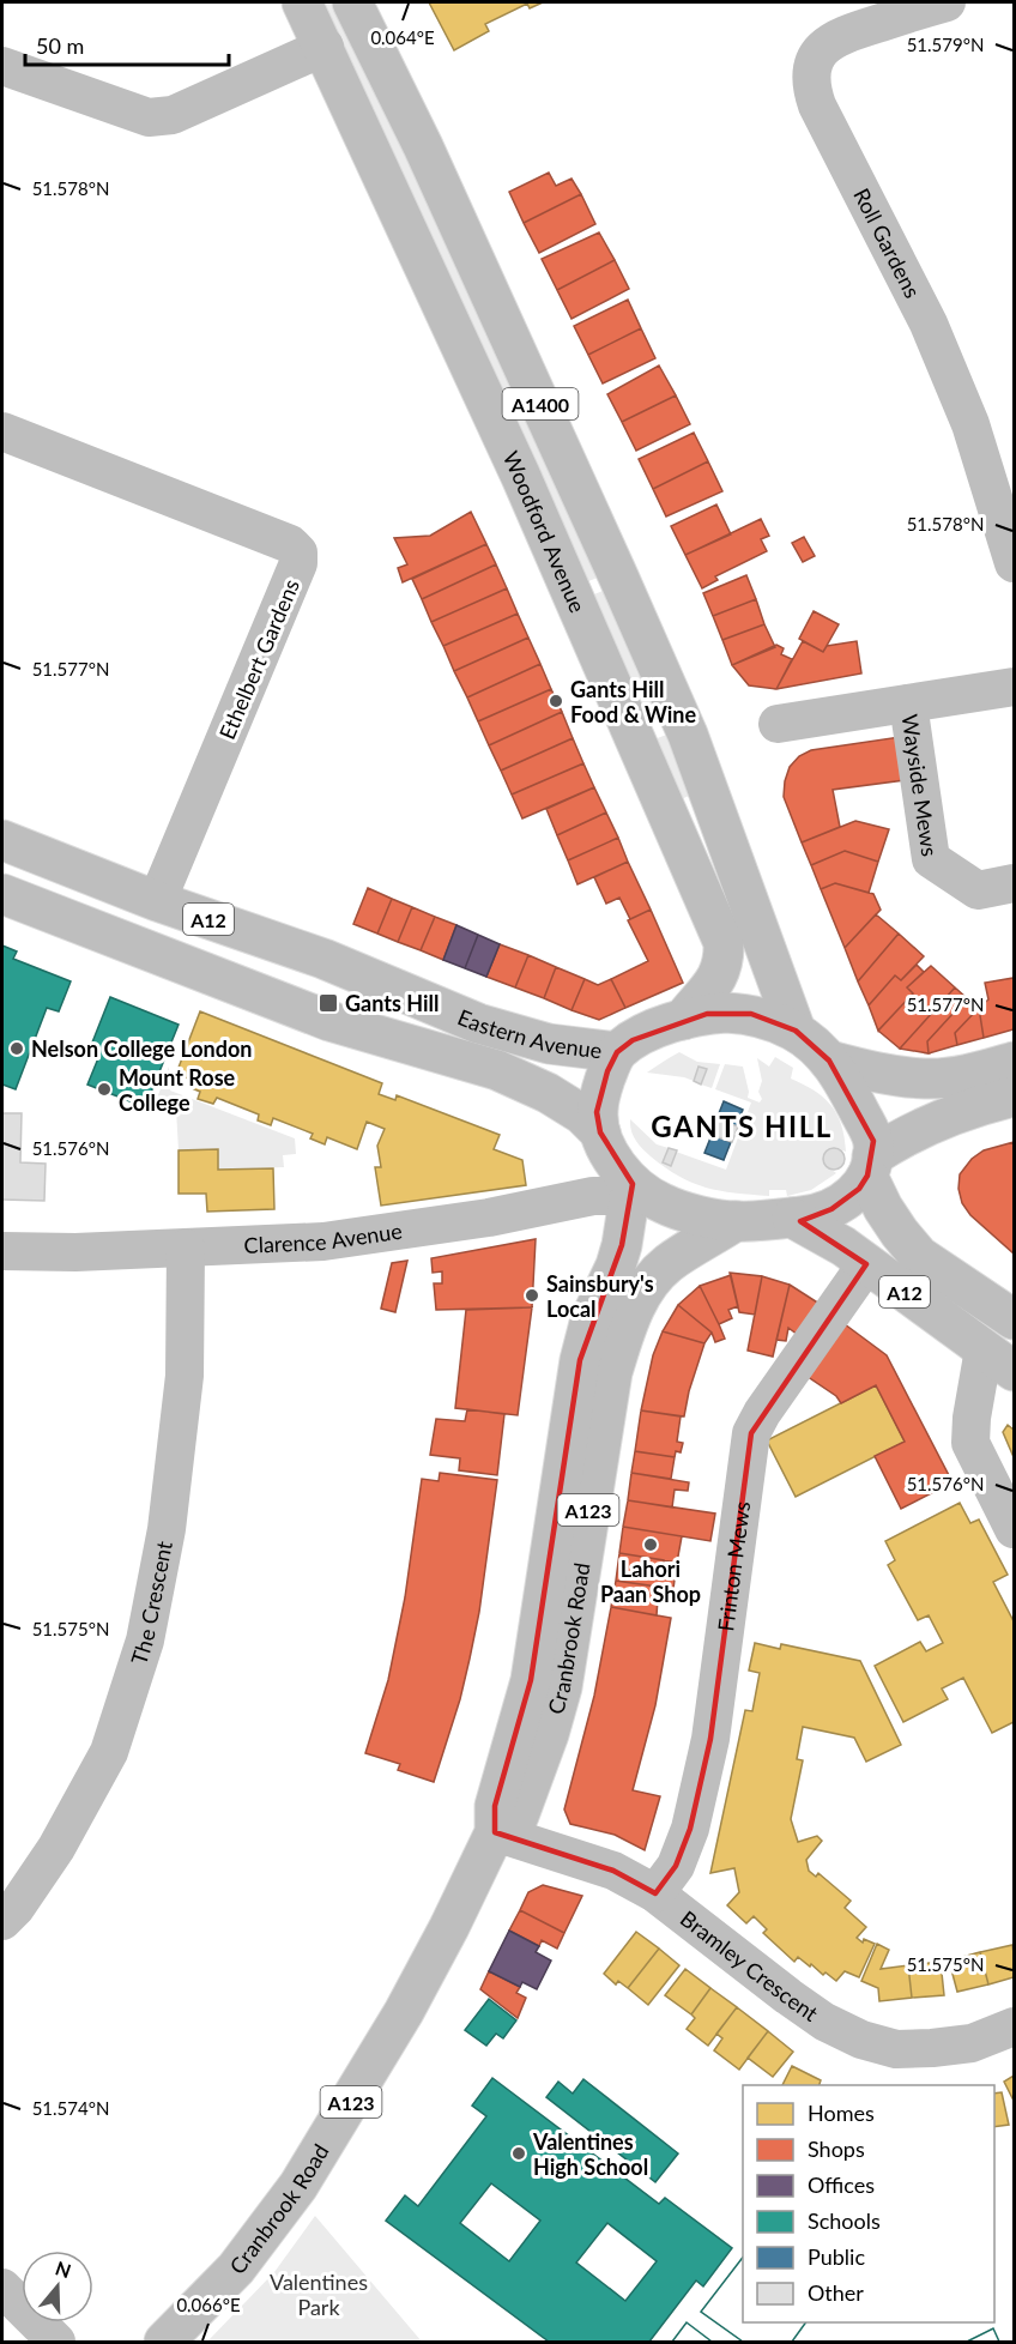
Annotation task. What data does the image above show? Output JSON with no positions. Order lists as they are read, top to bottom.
{
  "streets": {
    "main road": [
      "A1400",
      "Woodford Avenue",
      "A12",
      "Eastern Avenue",
      "A123",
      "Cranbrook Road"
    ],
    "street": [
      "Roll Gardens",
      "Ethelbert Gardens",
      "Wayside Mews",
      "Clarence Avenue",
      "Frinton Mews",
      "The Crescent",
      "Bramley Crescent"
    ]
  },
  "crossings": [
    ["A1400", "Woodford Avenue"],
    ["A1400", "A12"],
    ["A1400", "Eastern Avenue"],
    ["A1400", "Clarence Avenue"],
    ["A1400", "Cranbrook Road"],
    ["Woodford Avenue", "A12"],
    ["Woodford Avenue", "Eastern Avenue"],
    ["Woodford Avenue", "Clarence Avenue"],
    ["Woodford Avenue", "Cranbrook Road"],
    ["Ethelbert Gardens", "Eastern Avenue"],
    ["A12", "Eastern Avenue"],
    ["A12", "Clarence Avenue"],
    ["A12", "Frinton Mews"],
    ["A12", "Cranbrook Road"],
    ["Eastern Avenue", "Clarence Avenue"],
    ["Eastern Avenue", "Cranbrook Road"],
    ["Clarence Avenue", "The Crescent"],
    ["Clarence Avenue", "Cranbrook Road"],
    ["Frinton Mews", "Bramley Crescent"],
    ["Cranbrook Road", "Bramley Crescent"]
  ],
  "districts": ["GANTS HILL"],
  "parks": ["Valentines Park"],
  "places": {
    "other": [
      "Gants Hill Food & Wine",
      "Nelson College London",
      "Mount Rose College",
      "Sainsbury's Local",
      "Lahori Paan Shop",
      "Valentines High School"
    ],
    "transit": ["Gants Hill"]
  },
  "legend": [
    "Homes",
    "Shops",
    "Offices",
    "Schools",
    "Public",
    "Other"
  ],
  "scale_bar": "50 m",
  "north": "top",
  "coordinates": [
    "0.064°E",
    "51.579°N",
    "51.578°N",
    "51.577°N",
    "51.576°N",
    "51.575°N",
    "51.574°N",
    "0.066°E"
  ]
}
